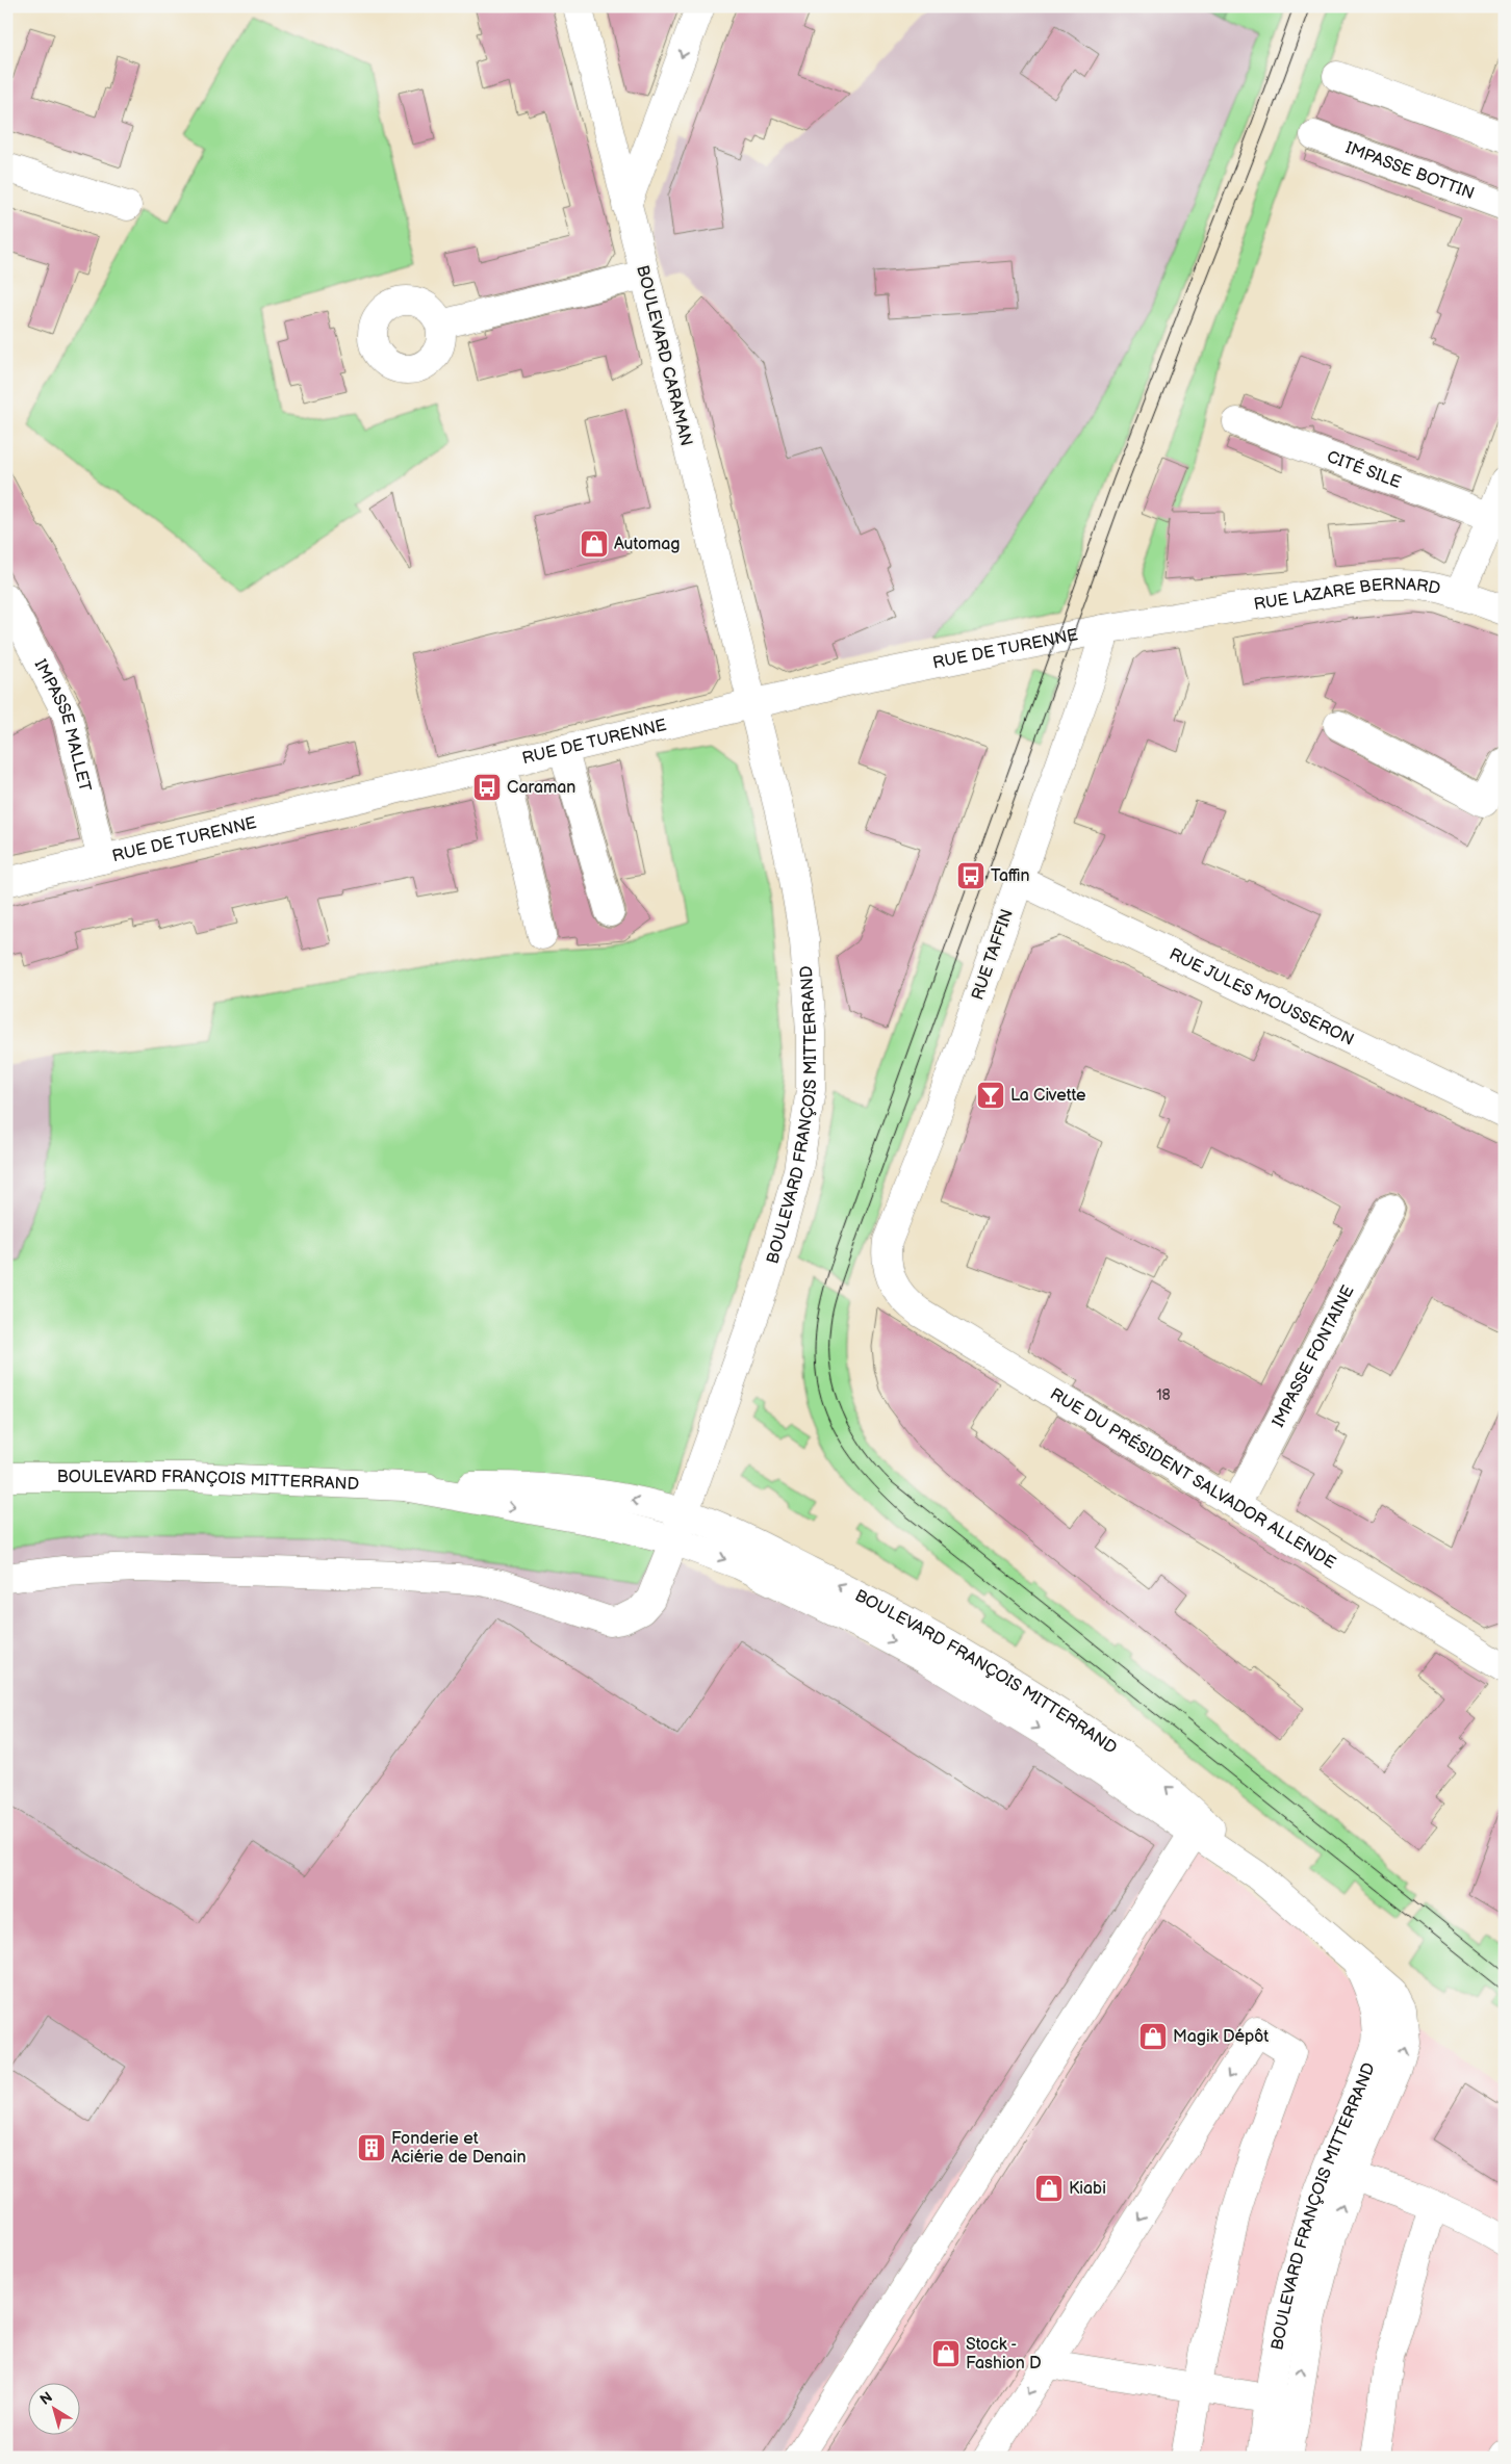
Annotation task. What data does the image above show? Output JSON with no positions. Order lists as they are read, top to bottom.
{
  "streets": {
    "street": [
      "IMPASSE BOTTIN",
      "BOULEVARD CARAMAN",
      "CITÉ SILE",
      "RUE LAZARE BERNARD",
      "RUE DE TURENNE",
      "IMPASSE MALLET",
      "RUE TAFFIN",
      "RUE JULES MOUSSERON",
      "BOULEVARD FRANÇOIS MITTERRAND",
      "IMPASSE FONTAINE",
      "RUE DU PRÉSIDENT SALVADOR ALLENDE"
    ]
  },
  "crossings": [
    ["BOULEVARD CARAMAN", "RUE DE TURENNE"],
    ["BOULEVARD CARAMAN", "BOULEVARD FRANÇOIS MITTERRAND"],
    ["RUE LAZARE BERNARD", "RUE DE TURENNE"],
    ["RUE DE TURENNE", "IMPASSE MALLET"],
    ["RUE DE TURENNE", "RUE TAFFIN"],
    ["RUE DE TURENNE", "BOULEVARD FRANÇOIS MITTERRAND"],
    ["RUE TAFFIN", "RUE JULES MOUSSERON"],
    ["RUE TAFFIN", "RUE DU PRÉSIDENT SALVADOR ALLENDE"],
    ["IMPASSE FONTAINE", "RUE DU PRÉSIDENT SALVADOR ALLENDE"]
  ],
  "places": {
    "shop": [
      "Automag",
      "Magik Dépôt",
      "Kiabi",
      "Stock - Fashion D"
    ],
    "bus stop": ["Caraman", "Taffin"],
    "bar": ["La Civette"],
    "building": ["Fonderie et Aciérie de Denain"]
  },
  "house_numbers": ["18"],
  "north": "top left"
}
